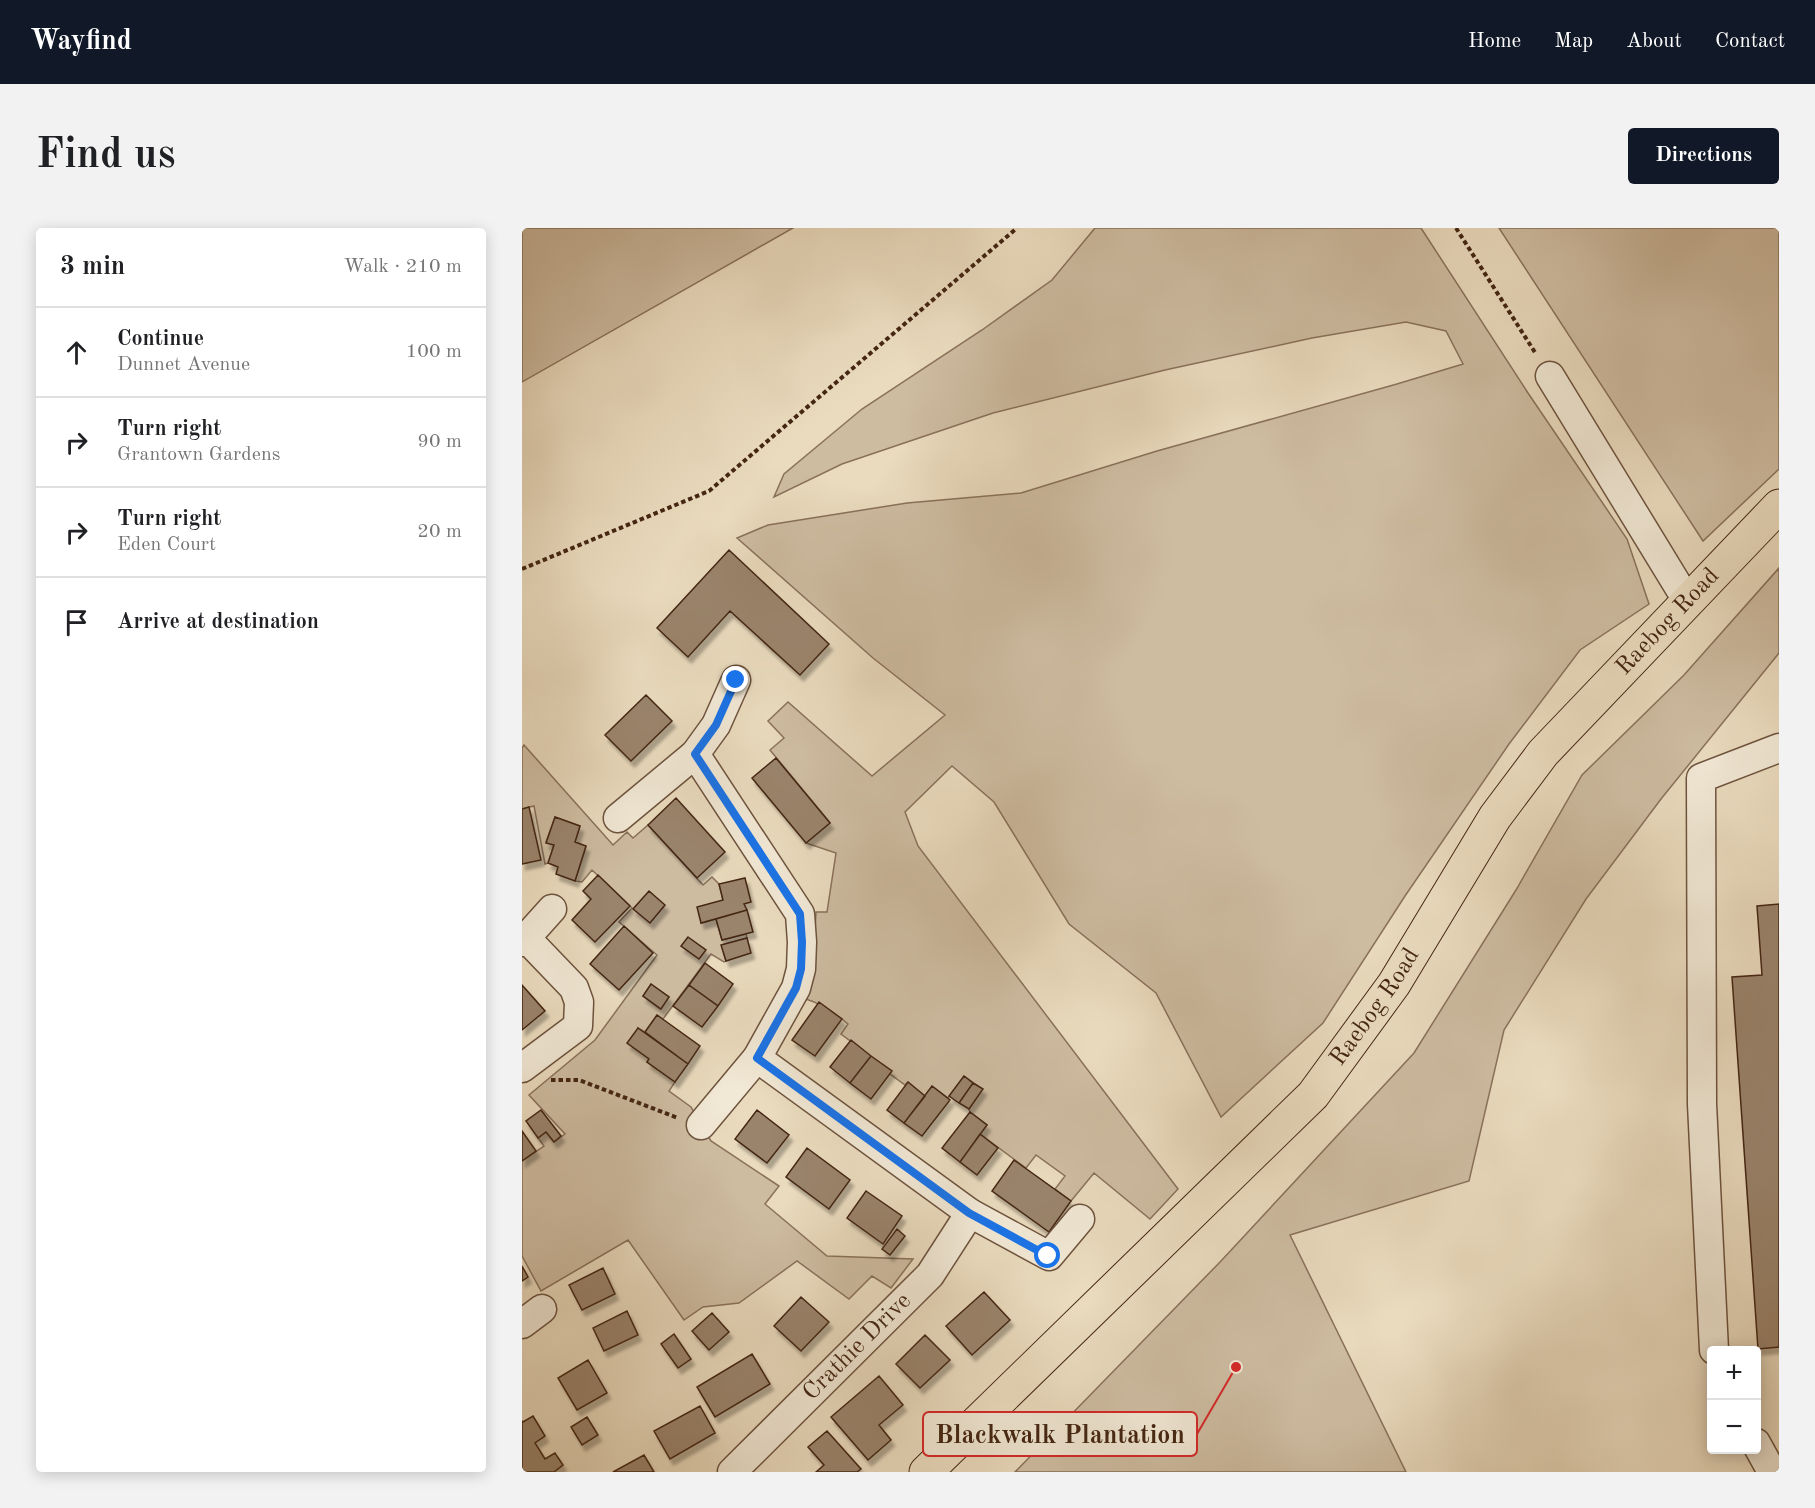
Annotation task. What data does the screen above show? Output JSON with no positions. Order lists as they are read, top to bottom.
{
  "streets": {
    "main road": ["Raebog Road"],
    "street": ["Crathie Drive"]
  },
  "places": ["Blackwalk Plantation"],
  "page": {
    "header": "Wayfind",
    "nav": [
      "Home",
      "Map",
      "About",
      "Contact"
    ],
    "buttons": "Directions",
    "title": "Find us",
    "heading": ["3 min", "Walk · 210 m"],
    "list": [
      ["Continue", "Dunnet Avenue", "100 m"],
      ["Turn right", "Grantown Gardens", "90 m"],
      ["Turn right", "Eden Court", "20 m"],
      "Arrive at destination"
    ],
    "map_buttons": ["+", "−"]
  }
}
